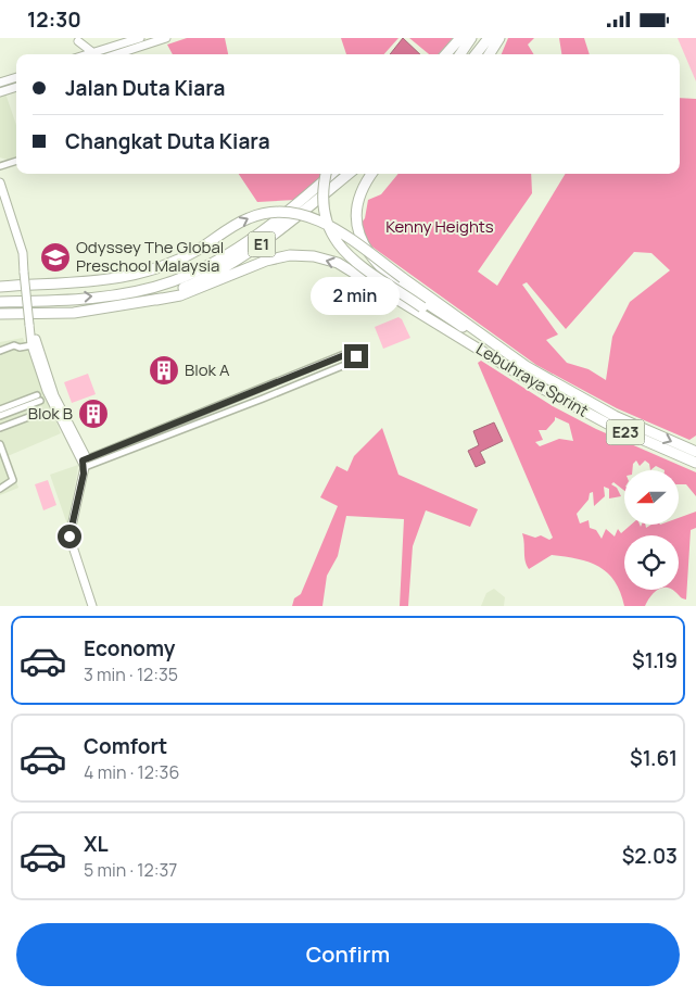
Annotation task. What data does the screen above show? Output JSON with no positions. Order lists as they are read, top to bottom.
{
  "streets": {
    "highway": ["E1", "Lebuhraya Sprint", "E23"]
  },
  "parks": ["Kenny Heights"],
  "places": {
    "school or university": ["Odyssey The Global Preschool Malaysia"],
    "building": ["Blok A", "Blok B"]
  },
  "north": "left",
  "page": {
    "status": "12:30",
    "banner": ["Jalan Duta Kiara", "Changkat Duta Kiara"],
    "bubble": "2 min",
    "list": [
      {
        "name": "Economy",
        "note": "3 min · 12:35",
        "value": "$1.19"
      },
      {
        "name": "Comfort",
        "note": "4 min · 12:36",
        "value": "$1.61"
      },
      {
        "name": "XL",
        "note": "5 min · 12:37",
        "value": "$2.03"
      }
    ],
    "buttons": "Confirm"
  }
}
